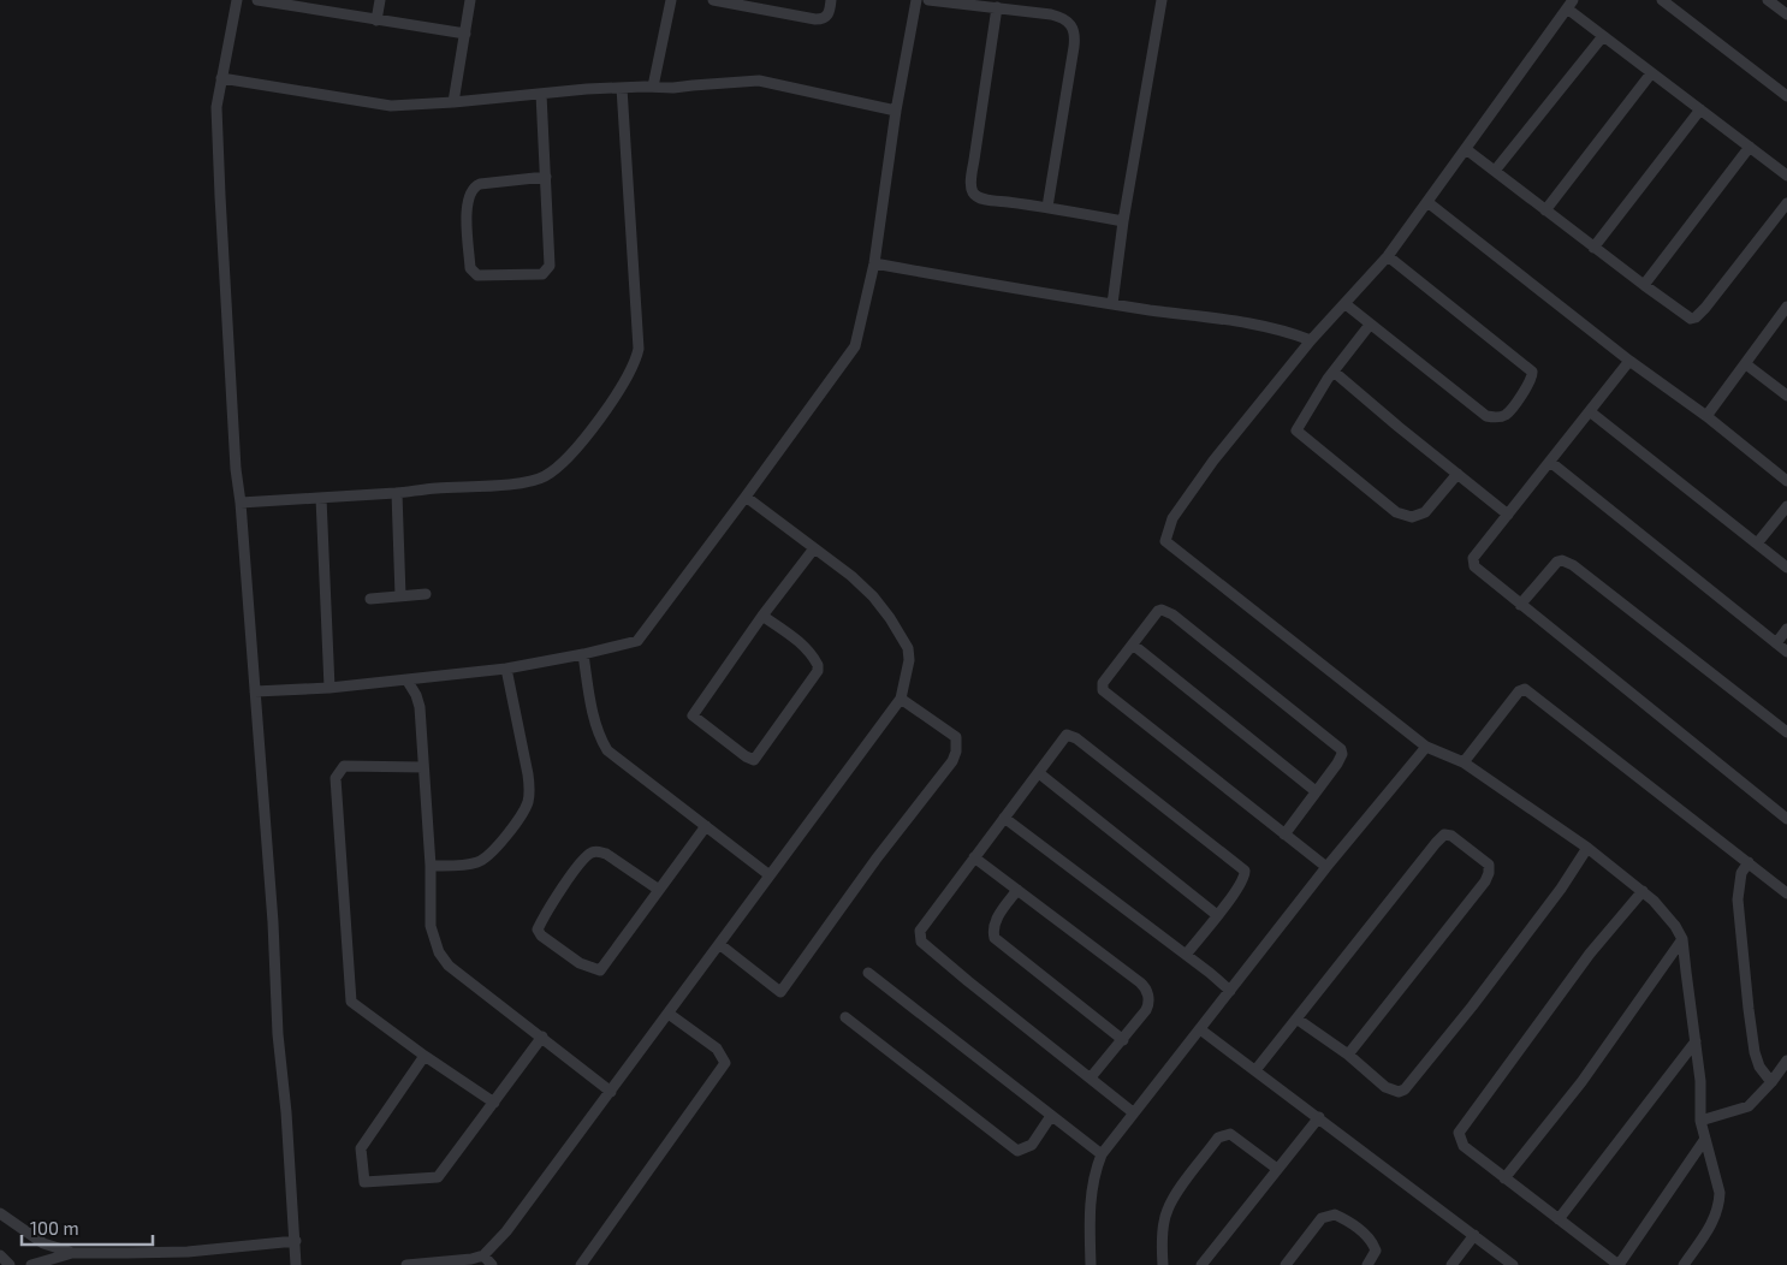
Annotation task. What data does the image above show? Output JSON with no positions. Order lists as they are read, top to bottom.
{
  "scale_bar": "100 m"
}
